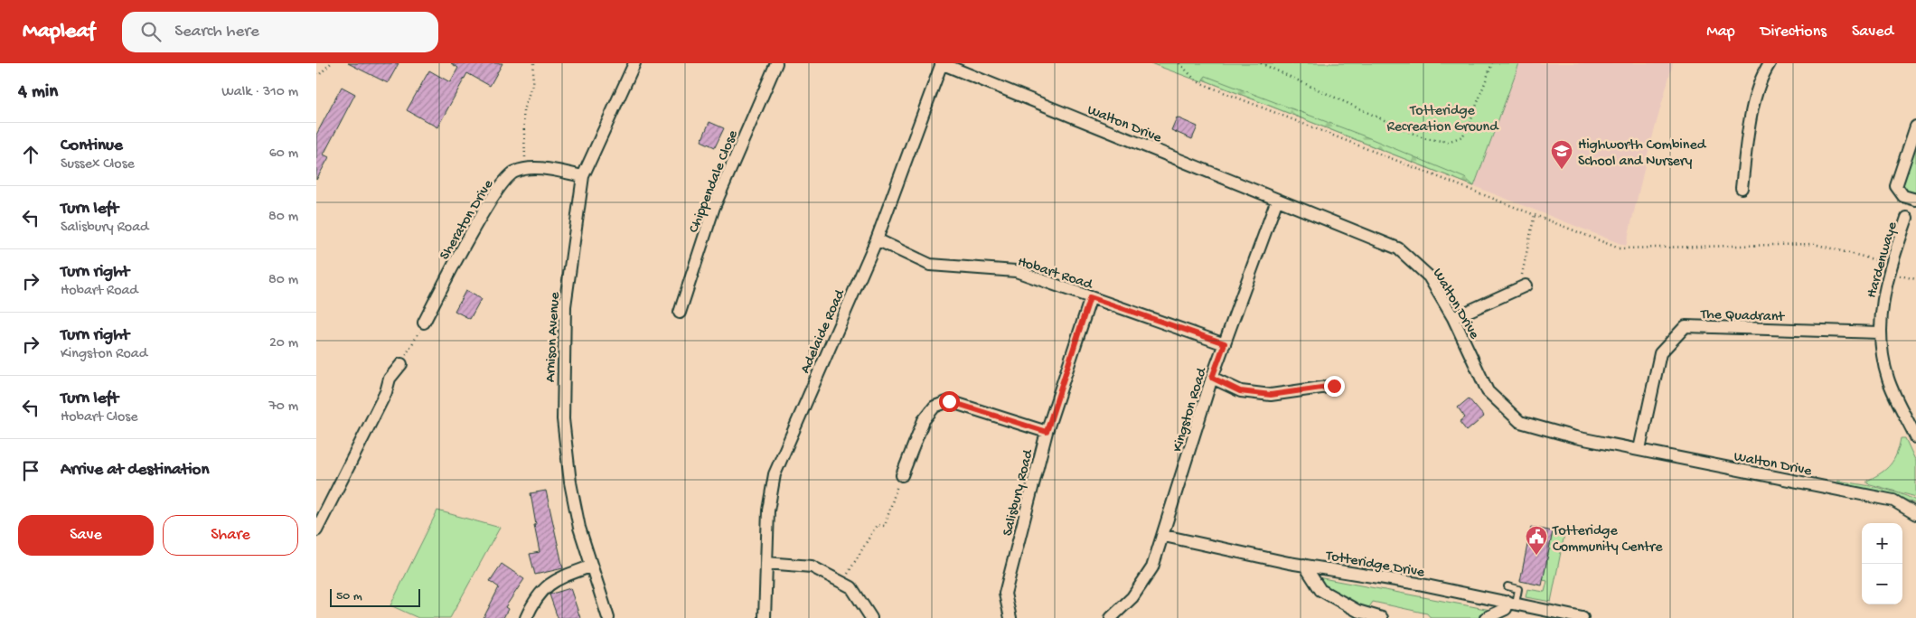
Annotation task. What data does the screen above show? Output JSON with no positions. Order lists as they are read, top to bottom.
{
  "streets": {
    "street": [
      "Walton Drive",
      "Chippendale Close",
      "Sheraton Drive",
      "Hardenwaye",
      "Hobart Road",
      "The Quadrant",
      "Adelaide Road",
      "Arnison Avenue",
      "Kingston Road",
      "Salisbury Road",
      "Totteridge Drive"
    ]
  },
  "crossings": [
    ["Walton Drive", "The Quadrant"],
    ["Walton Drive", "Adelaide Road"],
    ["Walton Drive", "Kingston Road"],
    ["Sheraton Drive", "Arnison Avenue"],
    ["Hardenwaye", "The Quadrant"],
    ["Hobart Road", "Adelaide Road"],
    ["Hobart Road", "Kingston Road"],
    ["Hobart Road", "Salisbury Road"],
    ["Kingston Road", "Totteridge Drive"]
  ],
  "parks": ["Totteridge Recreation Ground"],
  "places": {
    "school or university": ["Highworth Combined School and Nursery"],
    "public building": ["Totteridge Community Centre"]
  },
  "scale_bar": "50 m",
  "page": {
    "header": "Mapleaf",
    "search": "Search here",
    "nav": ["Map", "Directions", "Saved"],
    "heading": ["4 min", "Walk · 310 m"],
    "list": [
      ["Continue", "Sussex Close", "60 m"],
      ["Turn left", "Salisbury Road", "80 m"],
      ["Turn right", "Hobart Road", "80 m"],
      ["Turn right", "Kingston Road", "20 m"],
      ["Turn left", "Hobart Close", "70 m"],
      "Arrive at destination"
    ],
    "buttons": ["Save", "Share"],
    "map_buttons": ["+", "−"],
    "scale": "50 m"
  }
}
